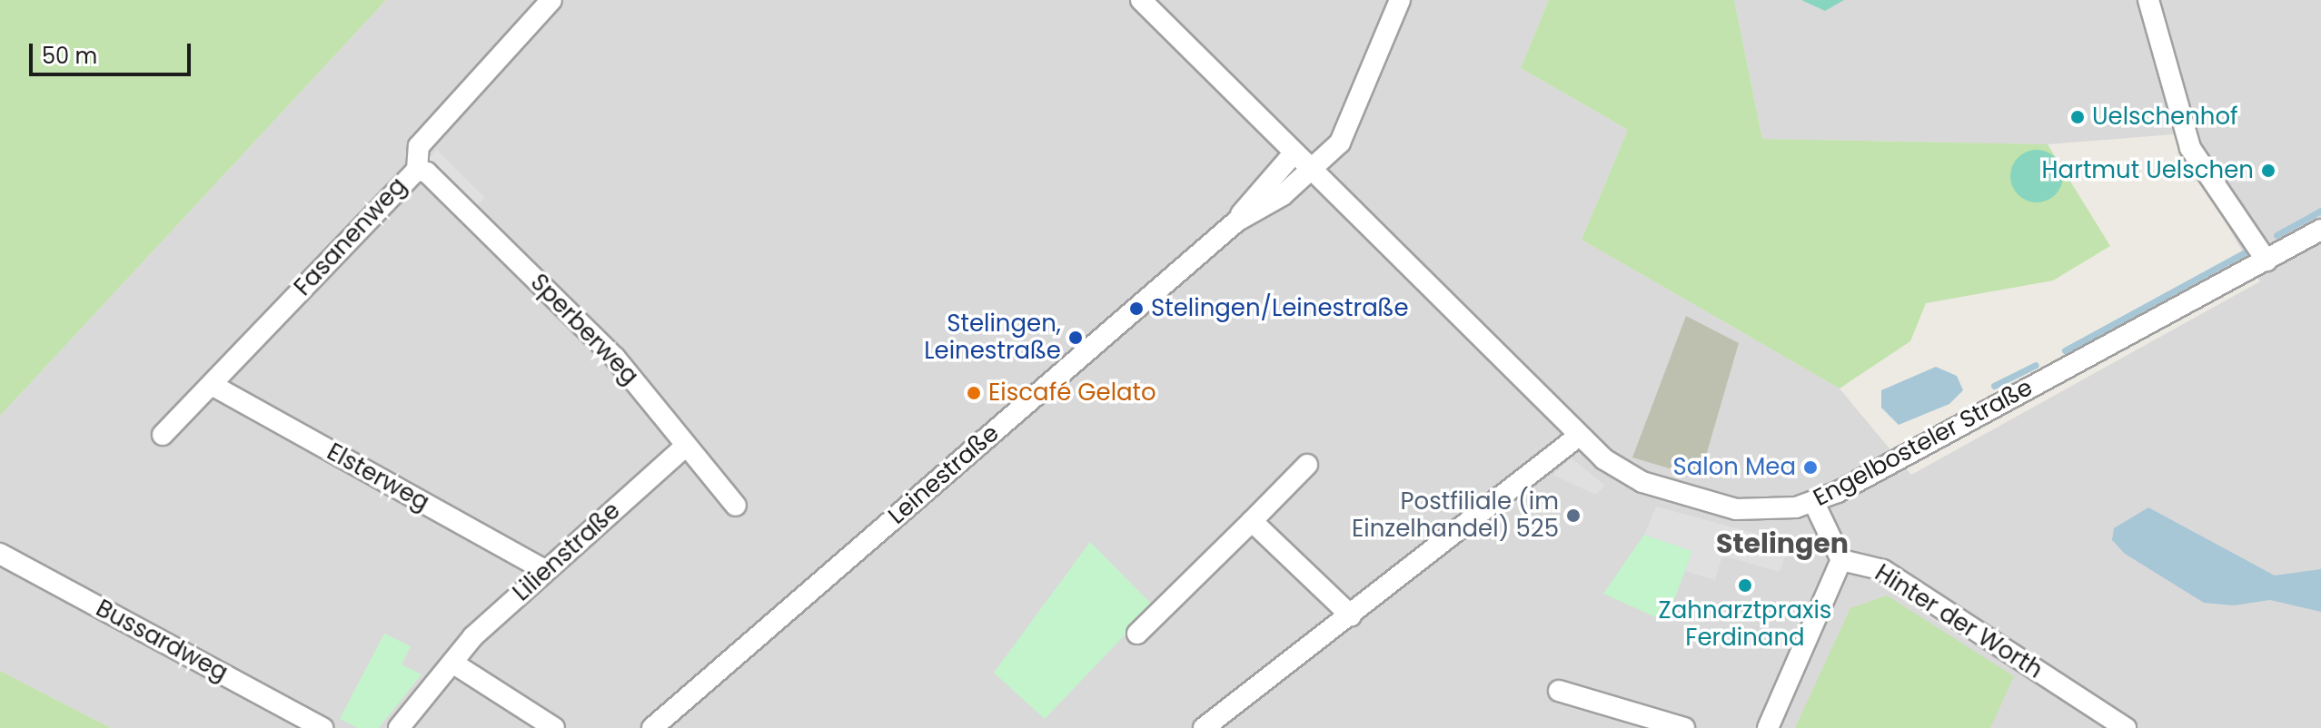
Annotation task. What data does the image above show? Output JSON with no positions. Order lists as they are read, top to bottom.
{
  "streets": {
    "street": [
      "Fasanenweg",
      "Sperberweg",
      "Engelbosteler Straße",
      "Leinestraße",
      "Elsterweg",
      "Lilienstraße",
      "Hinter der Worth",
      "Bussardweg"
    ]
  },
  "crossings": [
    ["Fasanenweg", "Sperberweg"],
    ["Fasanenweg", "Elsterweg"],
    ["Sperberweg", "Lilienstraße"],
    ["Engelbosteler Straße", "Leinestraße"],
    ["Elsterweg", "Lilienstraße"]
  ],
  "districts": ["Stelingen"],
  "places": [
    "Uelschenhof",
    "Hartmut Uelschen",
    "Stelingen/Leinestraße",
    "Stelingen, Leinestraße",
    "Eiscafé Gelato",
    "Salon Mea",
    "Postfiliale (im Einzelhandel) 525",
    "Zahnarztpraxis Ferdinand"
  ],
  "scale_bar": "50 m"
}
